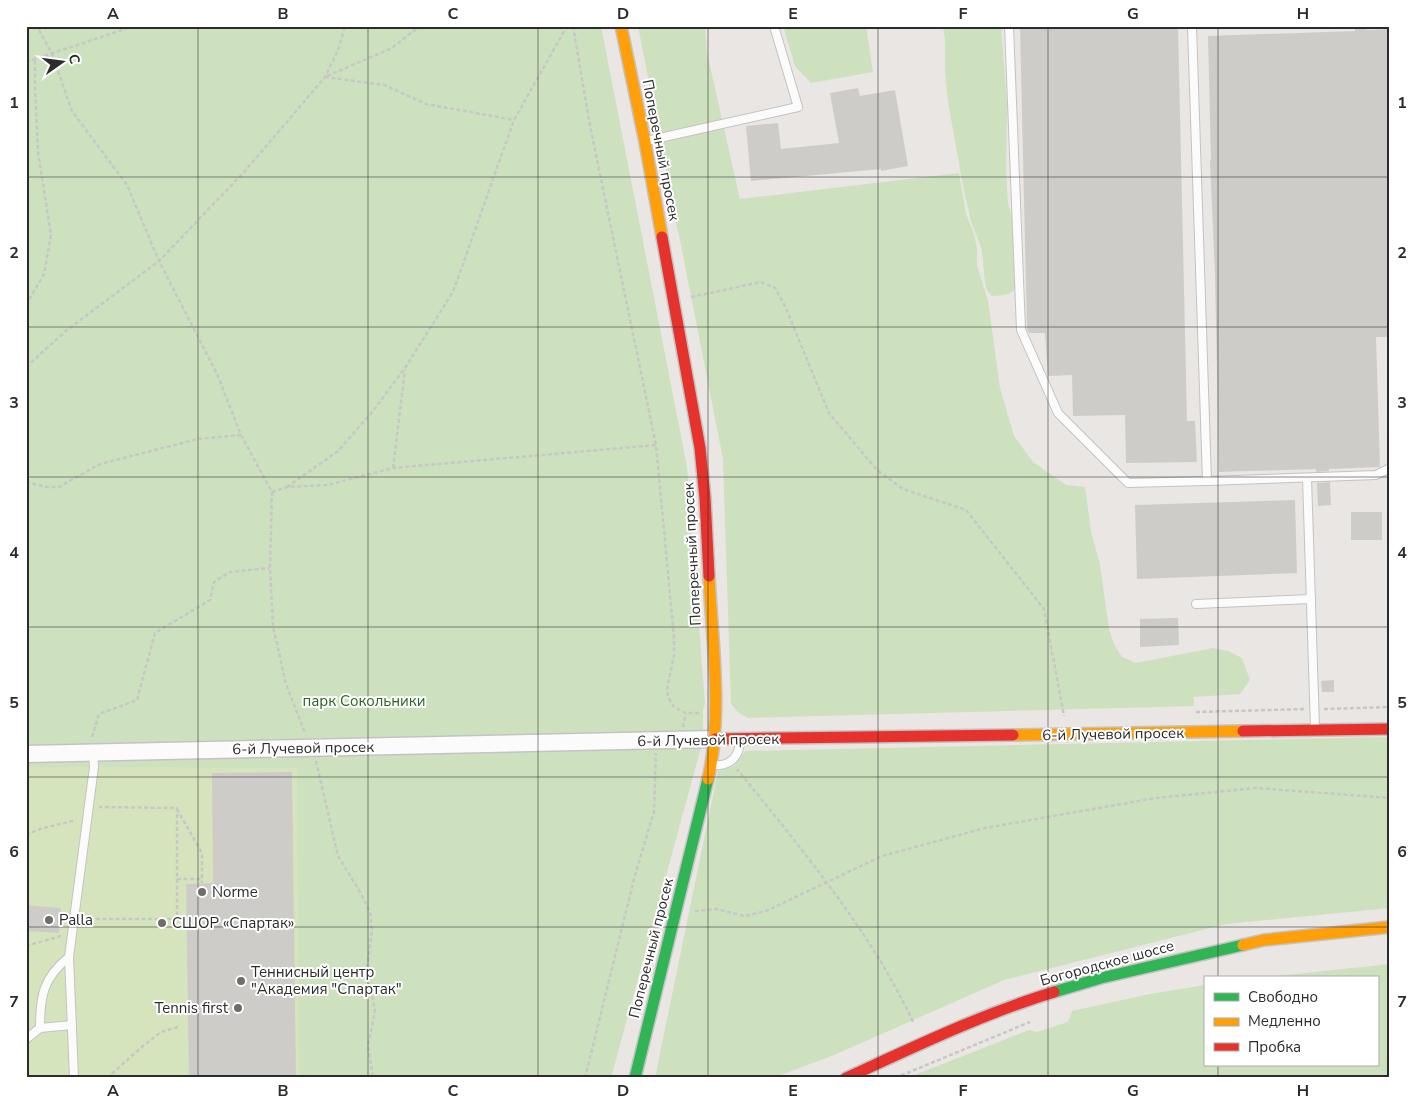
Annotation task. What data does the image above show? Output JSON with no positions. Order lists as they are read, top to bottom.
{
  "streets": {
    "street": ["Поперечный просек", "6-й Лучевой просек", "Богородское шоссе"]
  },
  "crossings": [
    ["Поперечный просек", "6-й Лучевой просек"]
  ],
  "parks": ["парк Сокольники"],
  "places": [
    "Norme",
    "Palla",
    "СШОР «Спартак»",
    "Теннисный центр \"Академия \"Спартак\"",
    "Tennis first"
  ],
  "legend": ["Свободно", "Медленно", "Пробка"],
  "north": "right",
  "grid": {
    "columns": [
      "A",
      "B",
      "C",
      "D",
      "E",
      "F",
      "G",
      "H"
    ],
    "rows": [
      "1",
      "2",
      "3",
      "4",
      "5",
      "6",
      "7"
    ]
  }
}
